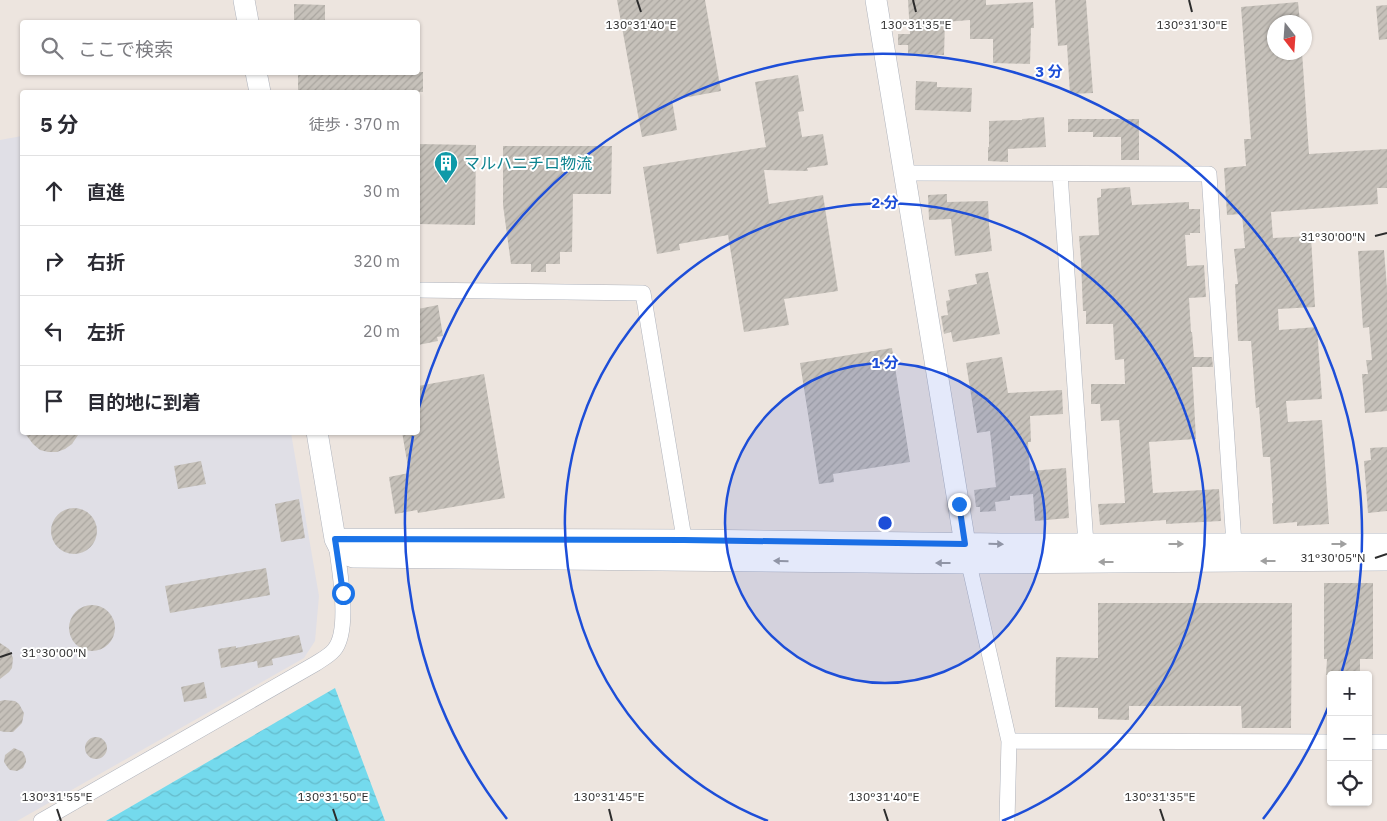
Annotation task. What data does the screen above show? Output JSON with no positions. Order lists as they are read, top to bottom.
{
  "places": {
    "building": ["マルハニチロ物流"]
  },
  "north": "bottom",
  "page": {
    "search": "ここで検索",
    "heading": ["5 分", "徒歩 · 370 m"],
    "list": [
      ["直進", "30 m"],
      ["右折", "320 m"],
      ["左折", "20 m"],
      "目的地に到着"
    ],
    "map_buttons": ["+", "−"]
  },
  "coordinates": [
    "130°31'40\"E",
    "130°31'35\"E",
    "130°31'30\"E",
    "31°30'00\"N",
    "31°30'05\"N",
    "130°31'55\"E",
    "130°31'50\"E",
    "130°31'45\"E"
  ],
  "rings": ["3 分", "2 分", "1 分"]
}
